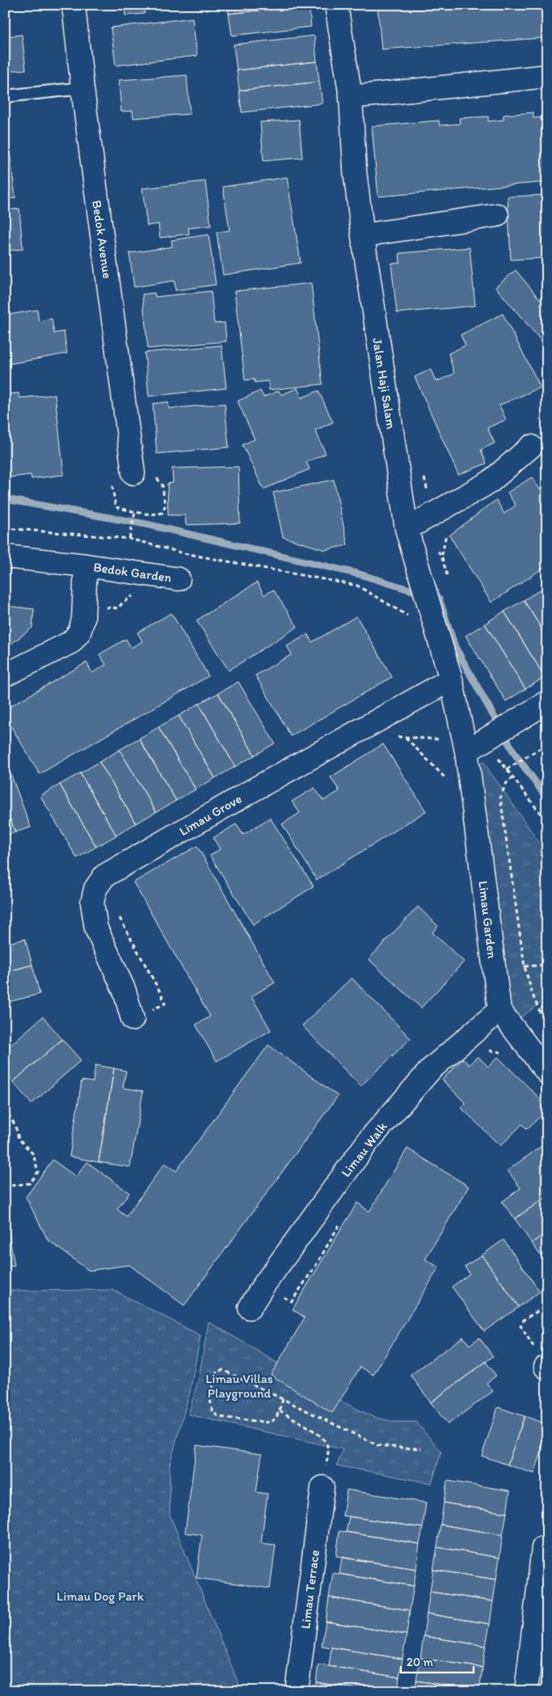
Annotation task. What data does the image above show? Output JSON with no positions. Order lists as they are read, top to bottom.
{
  "streets": {
    "street": [
      "Bedok Avenue",
      "Jalan Haji Salam",
      "Bedok Garden",
      "Limau Grove",
      "Limau Garden",
      "Limau Walk",
      "Limau Terrace"
    ]
  },
  "crossings": [
    ["Jalan Haji Salam", "Limau Grove"],
    ["Jalan Haji Salam", "Limau Garden"],
    ["Limau Garden", "Limau Walk"]
  ],
  "parks": ["Limau Villas Playground", "Limau Dog Park"],
  "scale_bar": "20 m"
}
